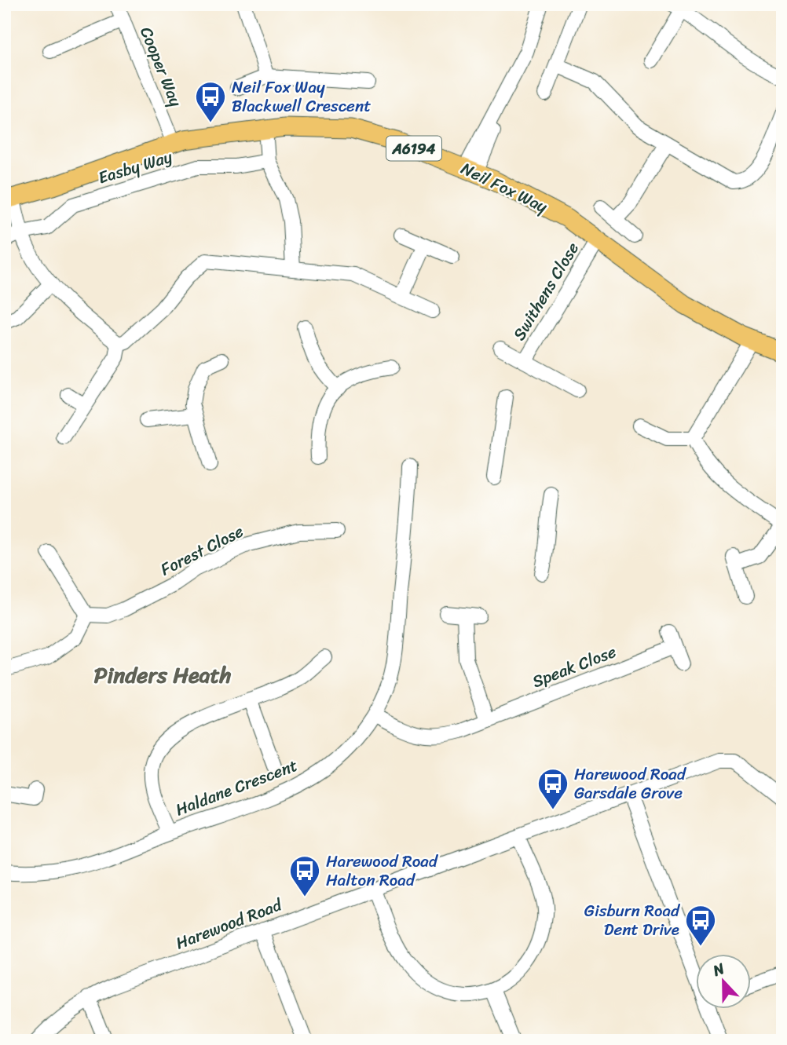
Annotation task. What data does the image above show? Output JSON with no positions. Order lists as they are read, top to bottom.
{
  "streets": {
    "main road": ["A6194", "Neil Fox Way"],
    "street": [
      "Cooper Way",
      "Easby Way",
      "Swithens Close",
      "Forest Close",
      "Speak Close",
      "Haldane Crescent",
      "Harewood Road"
    ]
  },
  "crossings": [
    ["Cooper Way", "Neil Fox Way"],
    ["Neil Fox Way", "Swithens Close"],
    ["Speak Close", "Haldane Crescent"]
  ],
  "districts": ["Pinders Heath"],
  "places": {
    "bus stop": [
      "Neil Fox Way Blackwell Crescent",
      "Harewood Road Garsdale Grove",
      "Harewood Road Halton Road",
      "Gisburn Road Dent Drive"
    ]
  },
  "north": "top"
}
